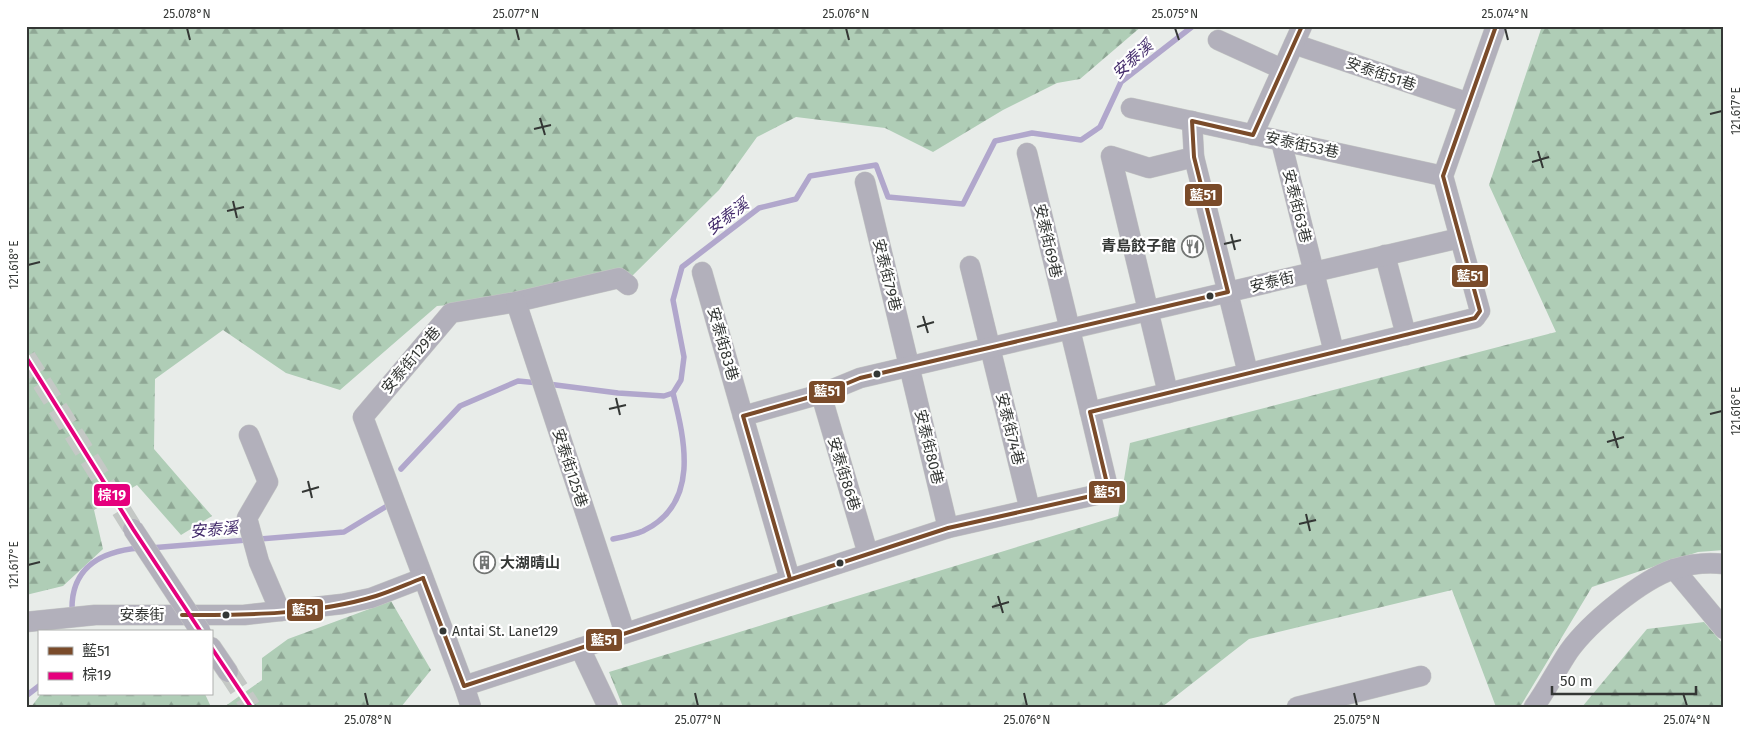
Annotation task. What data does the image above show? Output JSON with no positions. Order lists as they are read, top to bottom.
{
  "streets": {
    "street": [
      "安泰街51巷",
      "安泰街53巷",
      "安泰街63巷",
      "安泰街69巷",
      "安泰街79巷",
      "安泰街",
      "安泰街83巷",
      "安泰街129巷",
      "安泰街74巷",
      "安泰街80巷",
      "安泰街125巷",
      "安泰街86巷"
    ]
  },
  "crossings": [
    ["安泰街53巷", "安泰街63巷"],
    ["安泰街63巷", "安泰街"],
    ["安泰街69巷", "安泰街"],
    ["安泰街79巷", "安泰街"],
    ["安泰街79巷", "安泰街80巷"],
    ["安泰街", "安泰街83巷"],
    ["安泰街", "安泰街129巷"],
    ["安泰街", "安泰街74巷"],
    ["安泰街", "安泰街80巷"],
    ["安泰街", "安泰街86巷"],
    ["安泰街129巷", "安泰街125巷"]
  ],
  "water": ["安泰溪"],
  "places": {
    "restaurant": ["青島餃子館"],
    "building": ["大湖晴山"],
    "other": ["Antai St. Lane129"]
  },
  "lines": ["transit line 藍51", "transit line 棕19"],
  "legend": ["藍51", "棕19"],
  "scale_bar": "50 m",
  "coordinates": [
    "25.078°N",
    "25.077°N",
    "25.076°N",
    "25.075°N",
    "25.074°N",
    "121.617°E",
    "121.618°E",
    "121.616°E"
  ]
}
